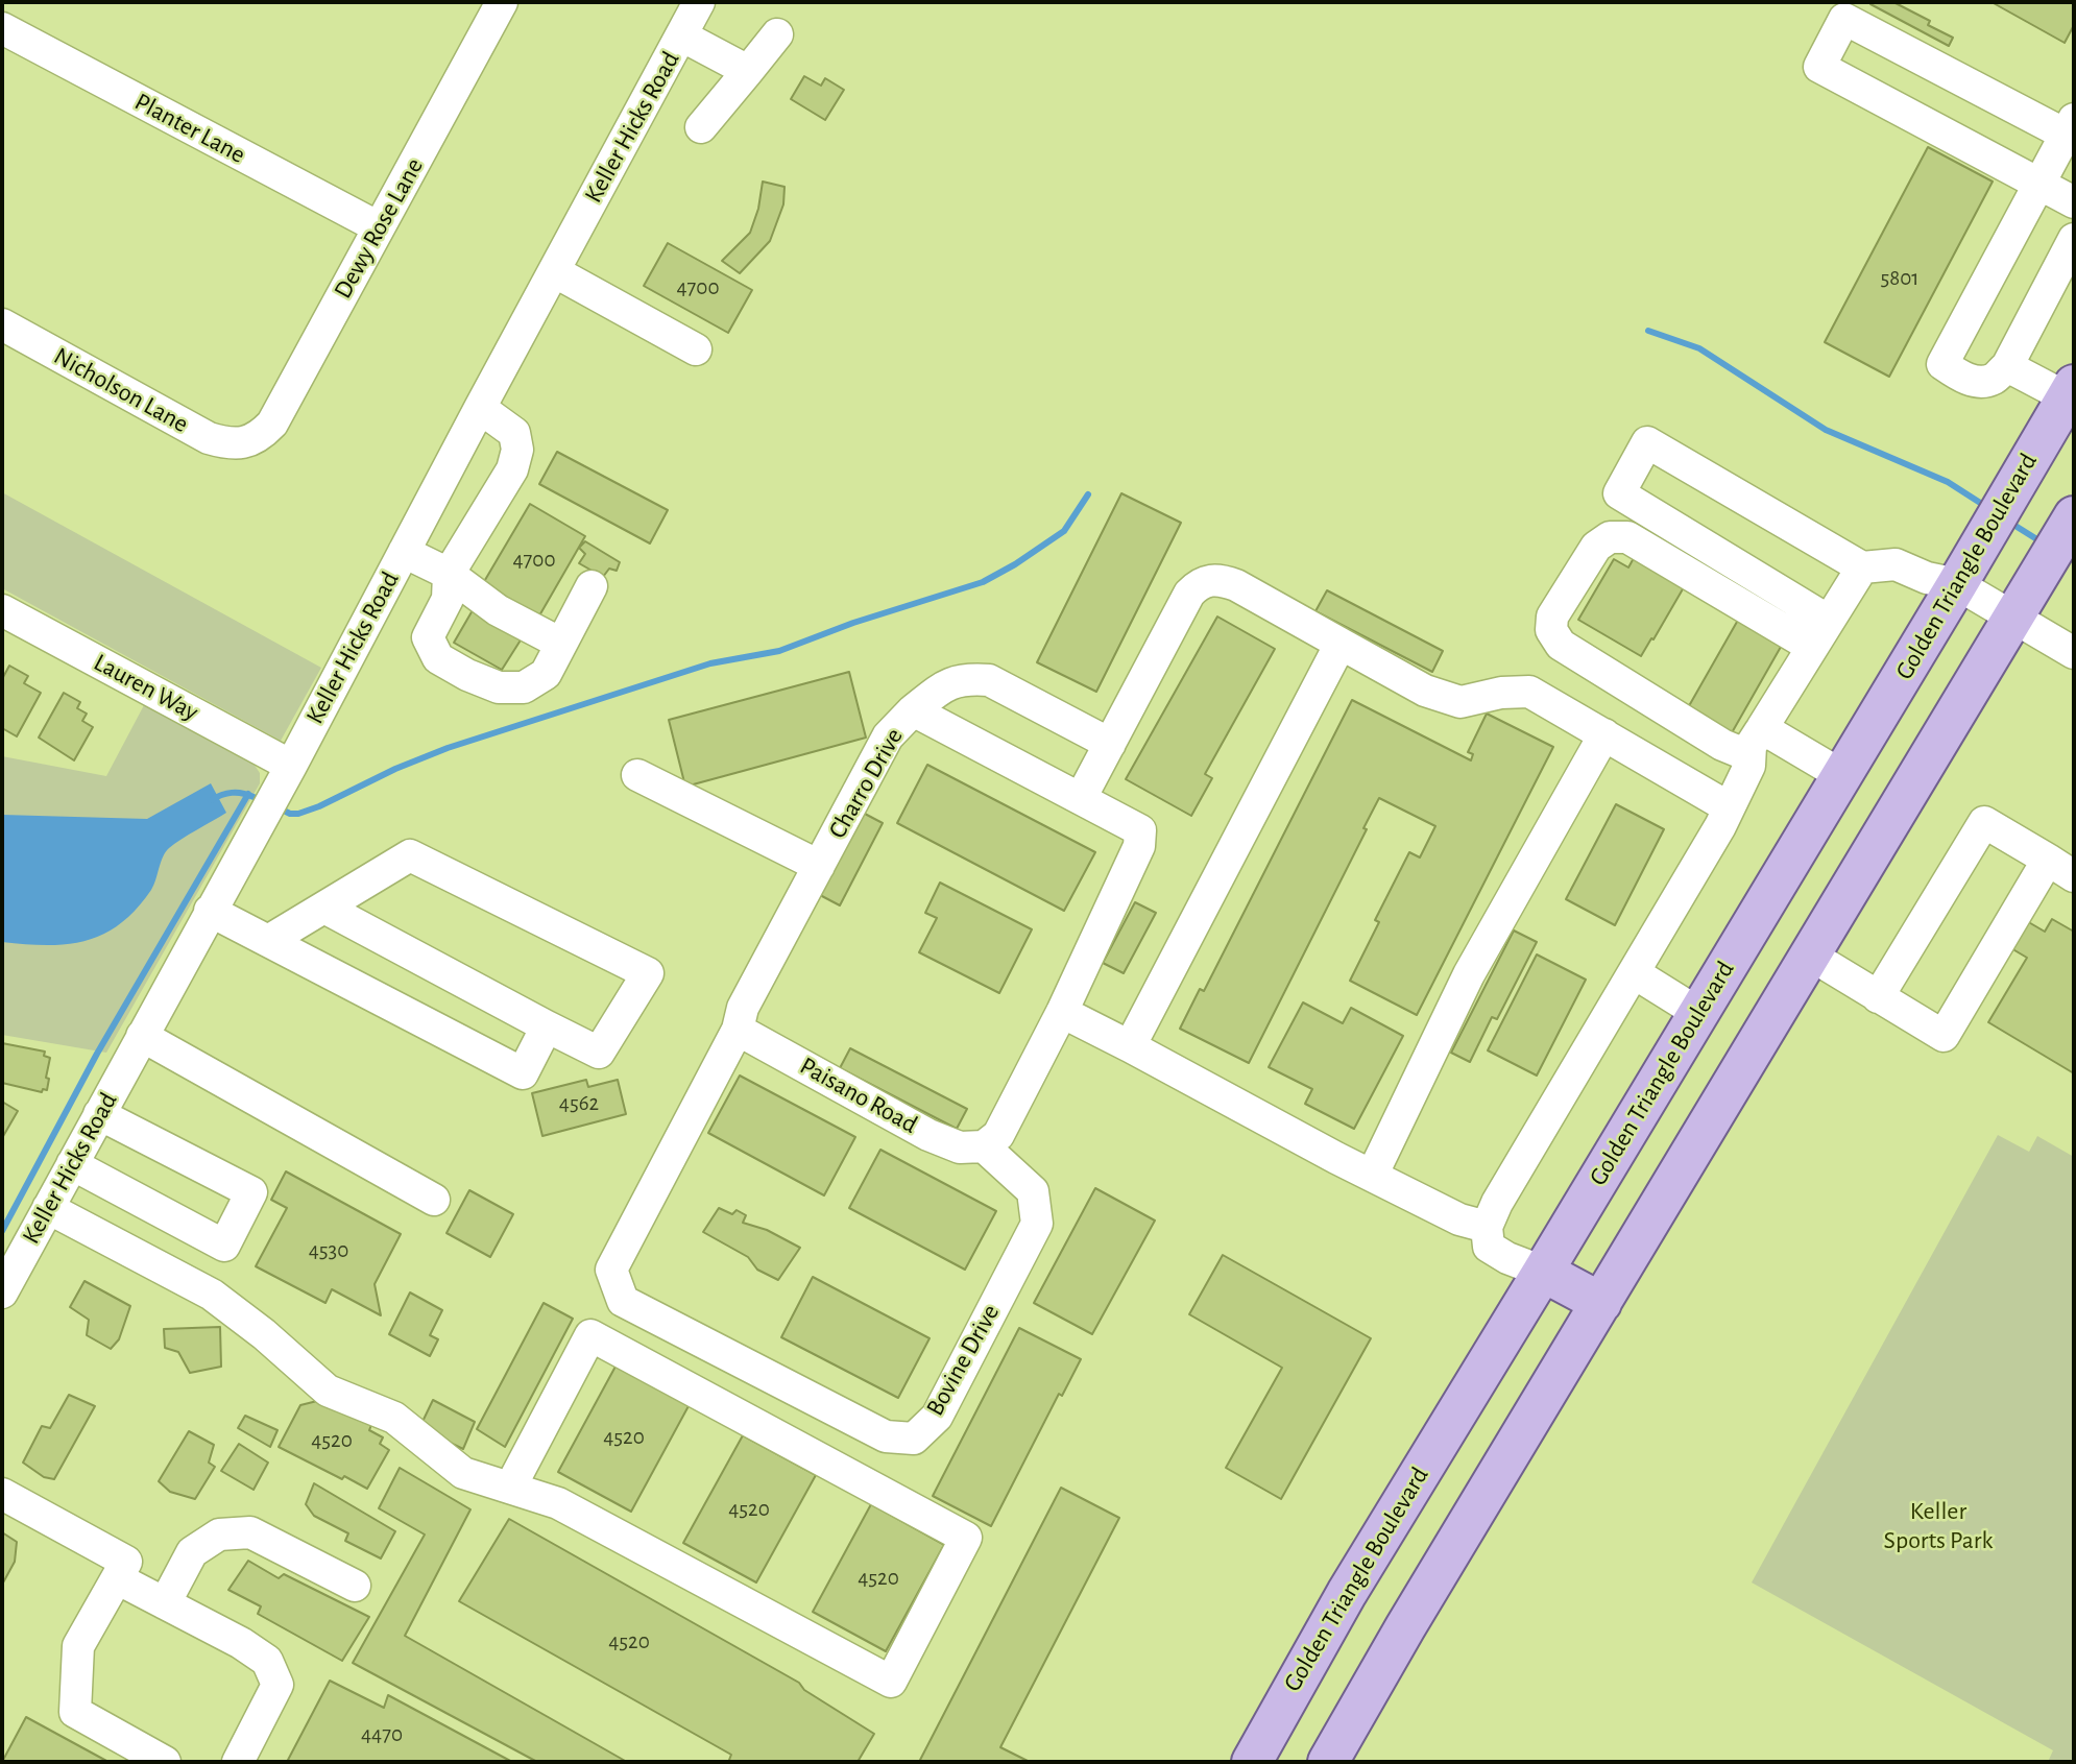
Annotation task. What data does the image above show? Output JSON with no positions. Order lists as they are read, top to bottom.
{
  "streets": {
    "main road": ["Golden Triangle Boulevard"],
    "street": [
      "Keller Hicks Road",
      "Planter Lane",
      "Dewy Rose Lane",
      "Nicholson Lane",
      "Lauren Way",
      "Charro Drive",
      "Paisano Road",
      "Bovine Drive"
    ]
  },
  "crossings": [
    ["Keller Hicks Road", "Lauren Way"],
    ["Planter Lane", "Dewy Rose Lane"],
    ["Dewy Rose Lane", "Nicholson Lane"],
    ["Charro Drive", "Paisano Road"],
    ["Charro Drive", "Bovine Drive"],
    ["Paisano Road", "Bovine Drive"]
  ],
  "parks": ["Keller Sports Park"],
  "house_numbers": [
    "5801",
    "4700",
    "4700",
    "4562",
    "4530",
    "4520",
    "4520",
    "4520",
    "4520",
    "4520",
    "4470"
  ]
}
